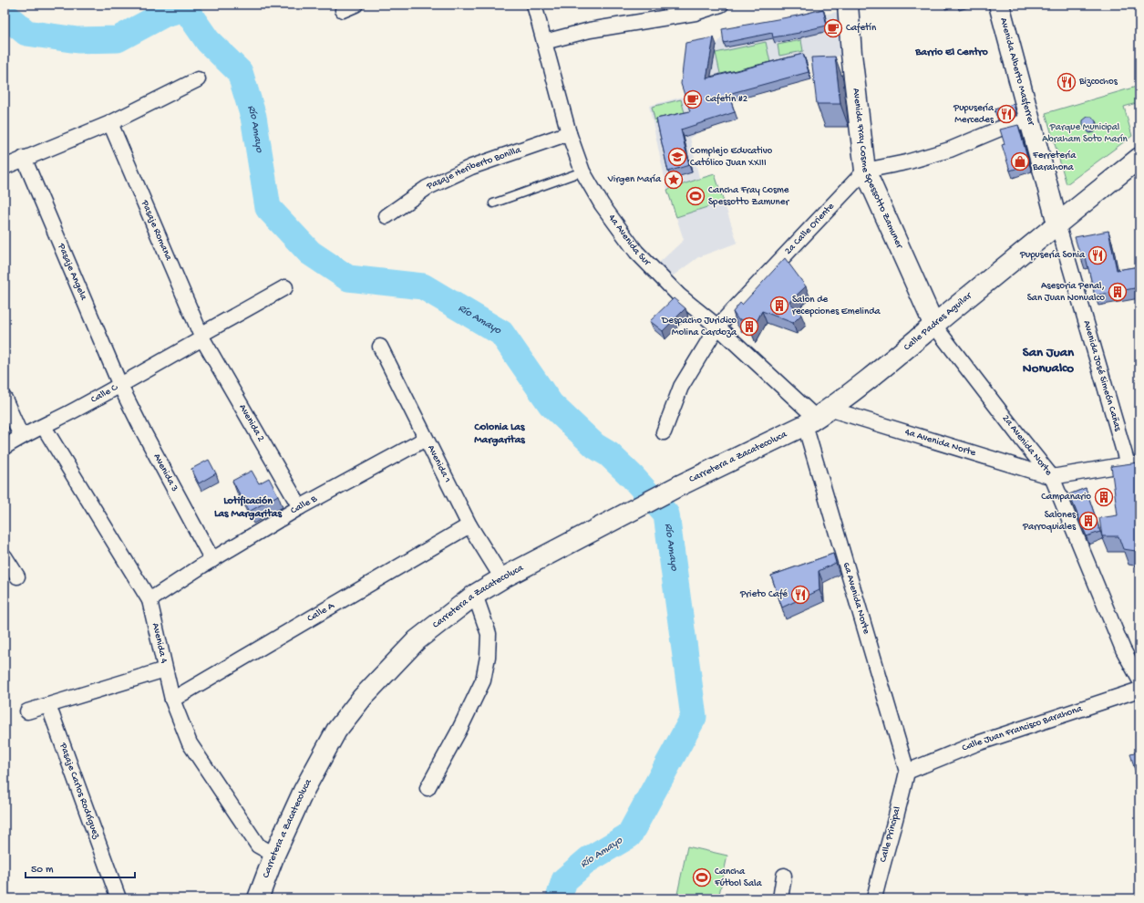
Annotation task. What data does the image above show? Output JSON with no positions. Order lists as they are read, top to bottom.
{
  "streets": {
    "main road": [
      "Avenida Alberto Masferrer",
      "Avenida Fray Cosme Spessotto Zamuner",
      "Calle Padres Aguilar",
      "Carretera a Zacatecoluca"
    ],
    "street": [
      "Pasaje Heriberto Bonilla",
      "2a Calle Oriente",
      "Pasaje Romana",
      "4a Avenida Sur",
      "Pasaje Angela",
      "Avenida José Simeón Cañas",
      "Calle C",
      "Avenida 2",
      "4a Avenida Norte",
      "2a Avenida Norte",
      "Avenida 1",
      "Avenida 3",
      "Calle B",
      "6a Avenida Norte",
      "Calle A",
      "Avenida 4",
      "Calle Juan Francisco Barahona",
      "Pasaje Carlos Rodríguez",
      "Calle Principal"
    ]
  },
  "crossings": [
    ["Avenida Alberto Masferrer", "Calle Padres Aguilar"],
    ["Avenida Alberto Masferrer", "Avenida José Simeón Cañas"],
    ["Avenida Fray Cosme Spessotto Zamuner", "2a Calle Oriente"],
    ["Avenida Fray Cosme Spessotto Zamuner", "Calle Padres Aguilar"],
    ["Avenida Fray Cosme Spessotto Zamuner", "2a Avenida Norte"],
    ["Pasaje Heriberto Bonilla", "4a Avenida Sur"],
    ["2a Calle Oriente", "4a Avenida Sur"],
    ["Pasaje Romana", "Calle C"],
    ["Pasaje Romana", "Avenida 2"],
    ["4a Avenida Sur", "Calle Padres Aguilar"],
    ["4a Avenida Sur", "4a Avenida Norte"],
    ["4a Avenida Sur", "Carretera a Zacatecoluca"],
    ["4a Avenida Sur", "6a Avenida Norte"],
    ["Pasaje Angela", "Calle C"],
    ["Pasaje Angela", "Avenida 3"],
    ["Calle Padres Aguilar", "Avenida José Simeón Cañas"],
    ["Calle Padres Aguilar", "4a Avenida Norte"],
    ["Calle Padres Aguilar", "2a Avenida Norte"],
    ["Calle Padres Aguilar", "Carretera a Zacatecoluca"],
    ["Calle Padres Aguilar", "6a Avenida Norte"],
    ["Calle C", "Avenida 2"],
    ["Calle C", "Avenida 3"],
    ["Calle C", "Avenida 4"],
    ["Avenida 2", "Calle B"],
    ["4a Avenida Norte", "2a Avenida Norte"],
    ["4a Avenida Norte", "Carretera a Zacatecoluca"],
    ["4a Avenida Norte", "6a Avenida Norte"],
    ["Carretera a Zacatecoluca", "Avenida 1"],
    ["Carretera a Zacatecoluca", "6a Avenida Norte"],
    ["Carretera a Zacatecoluca", "Avenida 4"],
    ["Avenida 1", "Calle B"],
    ["Avenida 1", "Calle A"],
    ["Avenida 3", "Calle B"],
    ["Calle B", "Avenida 4"],
    ["6a Avenida Norte", "Calle Juan Francisco Barahona"],
    ["6a Avenida Norte", "Calle Principal"],
    ["Calle A", "Avenida 4"],
    ["Calle Juan Francisco Barahona", "Calle Principal"]
  ],
  "districts": [
    "Barrio El Centro",
    "San Juan Nonualco",
    "Colonia Las Margaritas",
    "Lotificación Las Margaritas"
  ],
  "water": ["Río Amayo"],
  "parks": ["Parque Municipal Abraham Soto Marín"],
  "places": {
    "cafe": ["Cafetín", "Cafetín #2"],
    "restaurant": [
      "Bizcochos",
      "Pupusería Mercedes",
      "Pupusería Sonia",
      "Prieto Café"
    ],
    "school or university": ["Complejo Educativo Católico Juan XXIII"],
    "shop": ["Ferretería Barahona"],
    "place": ["Virgen María"],
    "sports": ["Cancha Fray Cosme Spessotto Zamuner", "Cancha Fútbol Sala"],
    "building": [
      "Asesoria Penal, San Juan Nonualco",
      "Salon de recepciones Emelinda",
      "Despacho Juridico Molina Cardoza",
      "Campanario",
      "Salones Parroquiales"
    ]
  },
  "scale_bar": "50 m"
}
